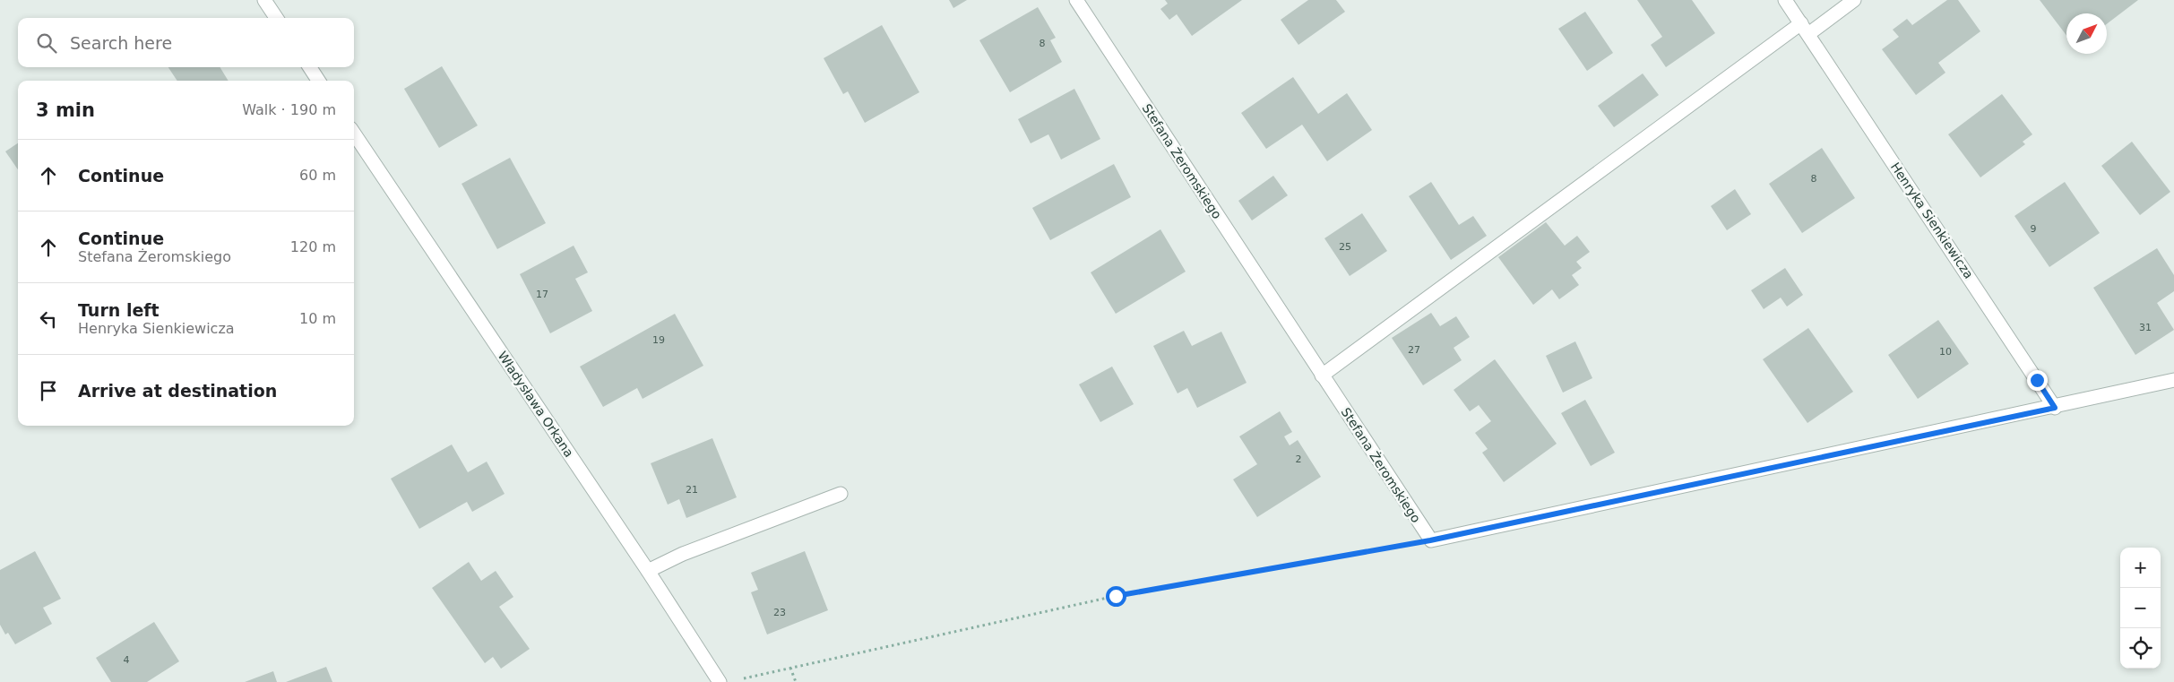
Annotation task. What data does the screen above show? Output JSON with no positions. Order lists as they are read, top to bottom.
{
  "streets": {
    "street": ["Stefana Żeromskiego", "Henryka Sienkiewicza", "Władysława Orkana"]
  },
  "house_numbers": [
    "8",
    "8",
    "9",
    "25",
    "17",
    "31",
    "19",
    "27",
    "10",
    "2",
    "21",
    "23",
    "4"
  ],
  "north": "top right",
  "page": {
    "search": "Search here",
    "heading": ["3 min", "Walk · 190 m"],
    "list": [
      ["Continue", "60 m"],
      ["Continue", "Stefana Żeromskiego", "120 m"],
      ["Turn left", "Henryka Sienkiewicza", "10 m"],
      "Arrive at destination"
    ],
    "map_buttons": ["+", "−"]
  }
}
